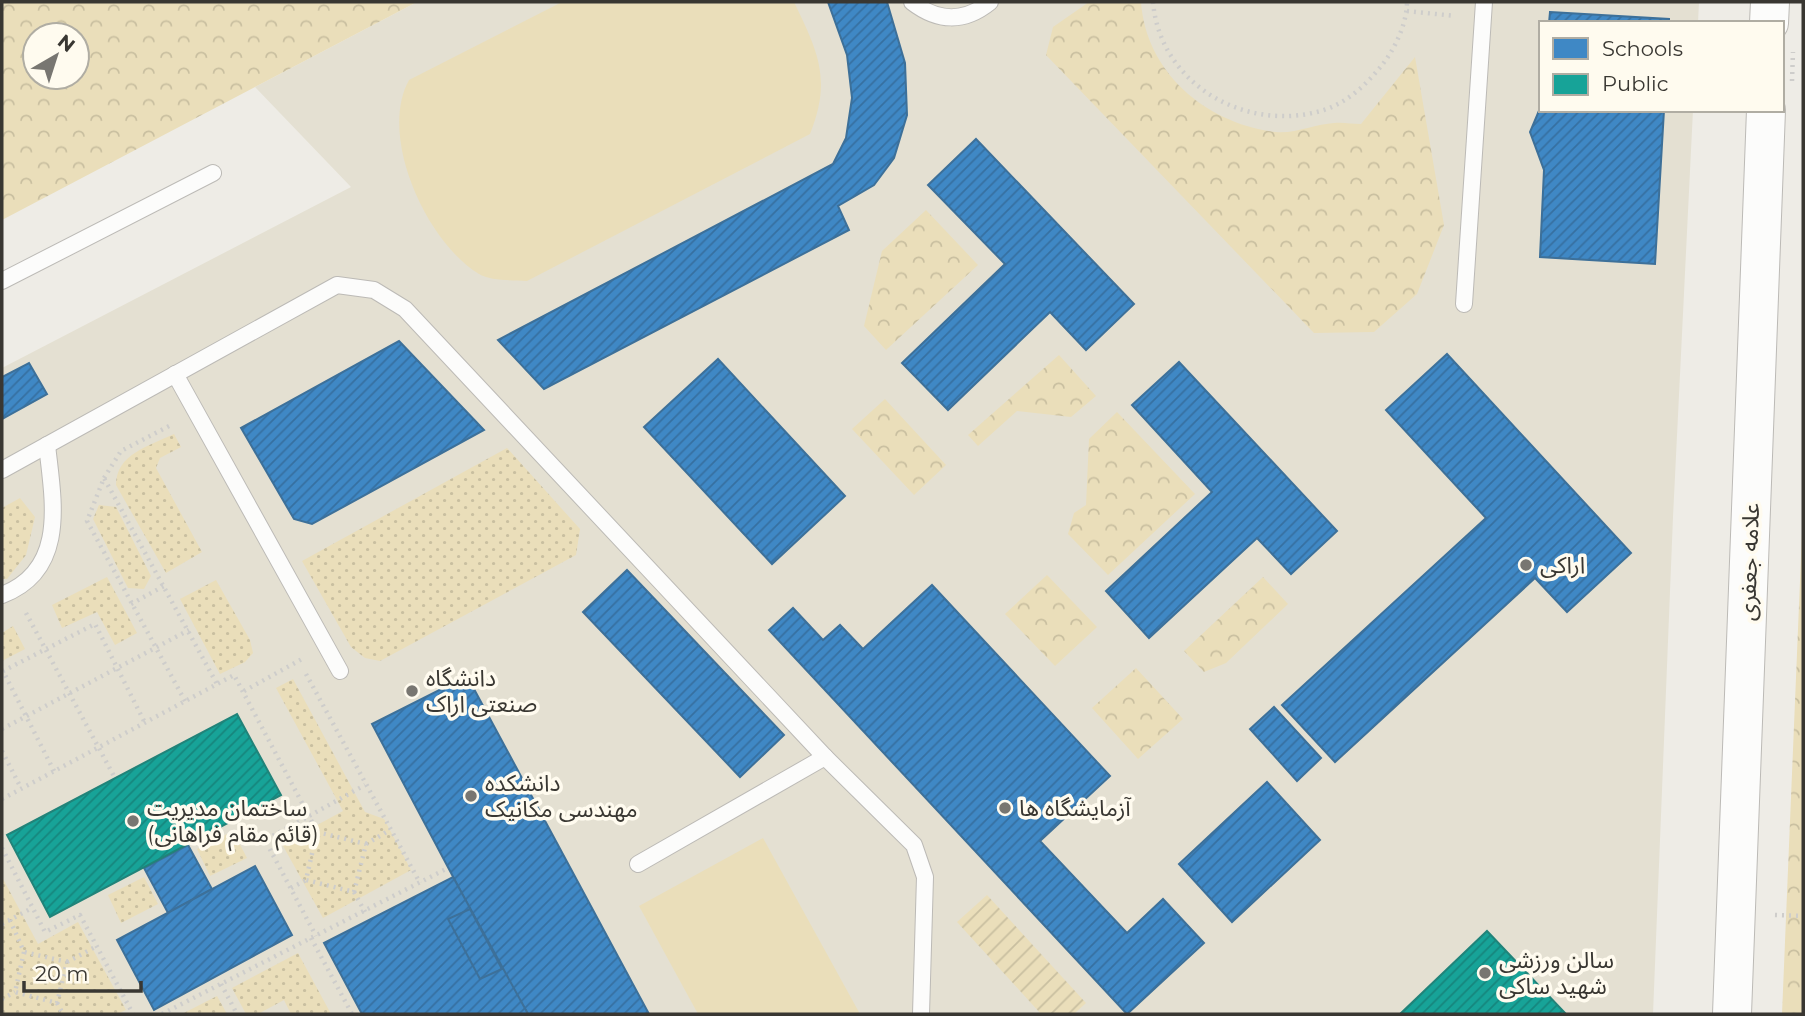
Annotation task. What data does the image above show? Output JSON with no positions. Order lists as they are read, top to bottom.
{
  "streets": {
    "street": ["علامه جعفری"]
  },
  "places": [
    "اراکی",
    "دانشگاه صنعتی اراک",
    "دانشکده مهندسی مکانیک",
    "آزمایشگاه ها",
    "ساختمان مدیریت (قائم مقام فراهانی)",
    "سالن ورزشی شهید ساکی"
  ],
  "legend": ["Schools", "Public"],
  "scale_bar": "20 m",
  "north": "top right"
}
